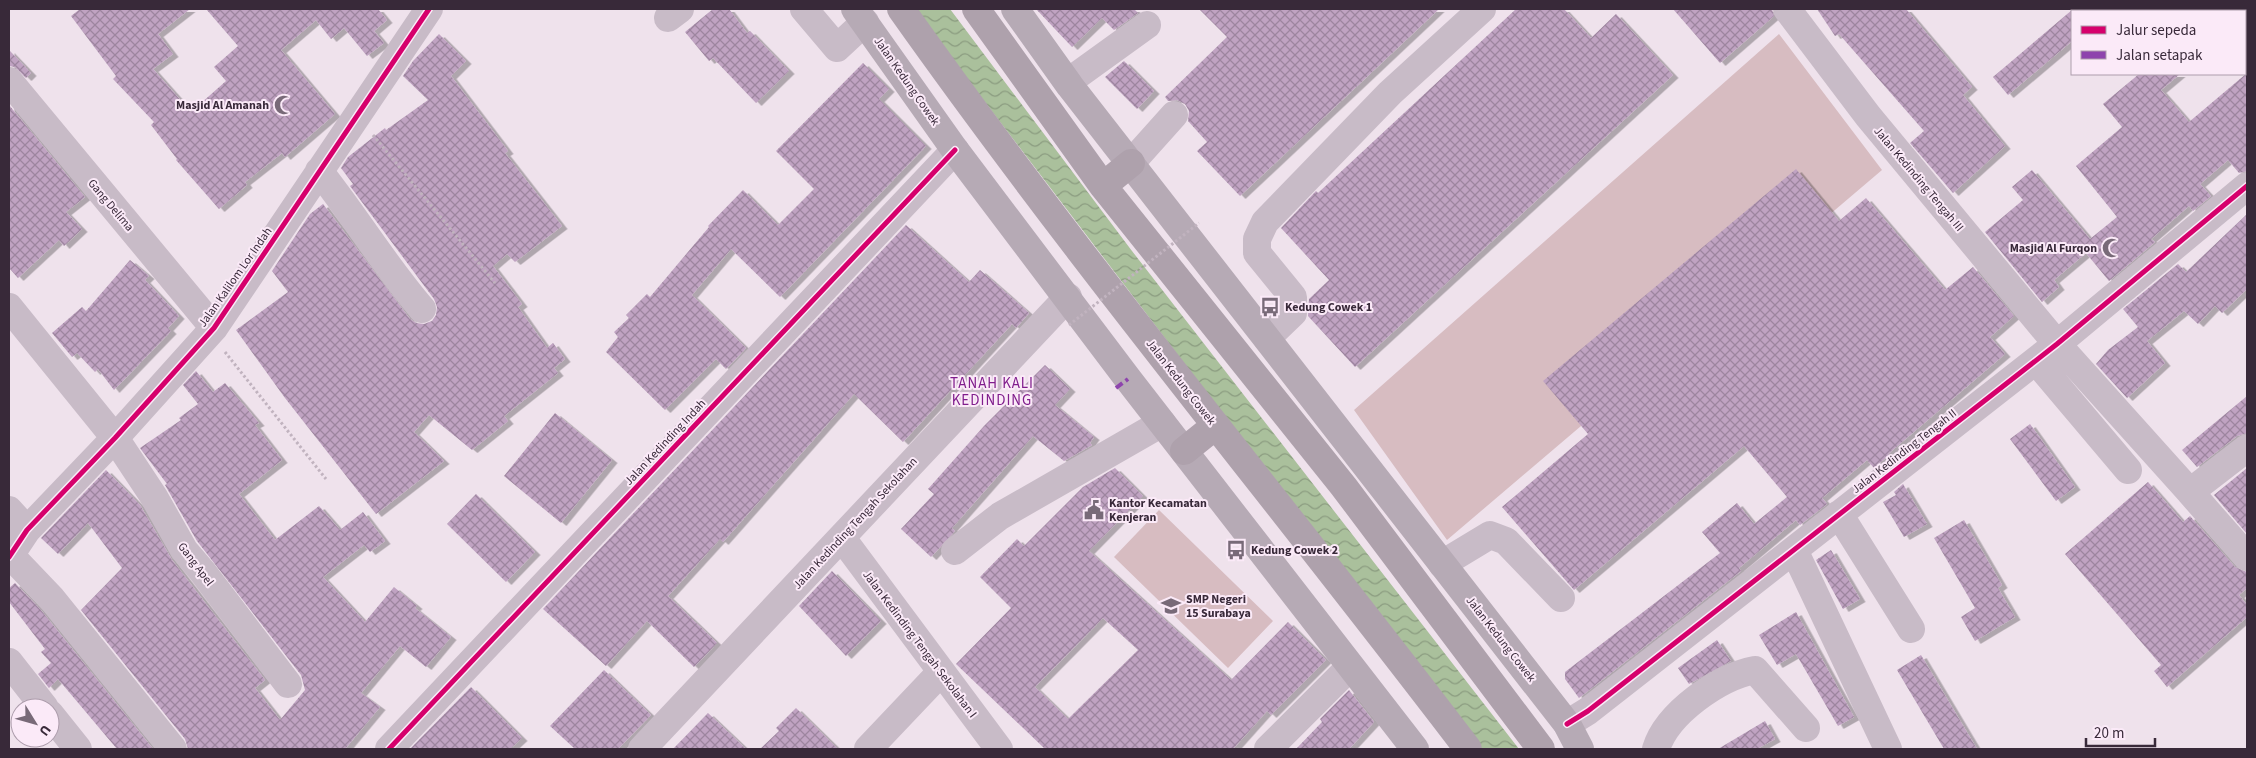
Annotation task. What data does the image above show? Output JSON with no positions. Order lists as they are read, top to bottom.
{
  "streets": {
    "highway": ["Jalan Kedung Cowek"],
    "street": [
      "Jalan Kedinding Tengah III",
      "Gang Delima",
      "Jalan Kalilom Lor Indah",
      "Jalan Kedinding Indah",
      "Jalan Kedinding Tengah II",
      "Jalan Kedinding Tengah Sekolahan",
      "Gang Apel",
      "Jalan Kedinding Tengah Sekolahan I"
    ]
  },
  "crossings": [
    ["Jalan Kedung Cowek", "Jalan Kedinding Indah"],
    ["Jalan Kedung Cowek", "Jalan Kedinding Tengah II"],
    ["Jalan Kedung Cowek", "Jalan Kedinding Tengah Sekolahan"],
    ["Jalan Kedinding Tengah III", "Jalan Kedinding Tengah II"],
    ["Gang Delima", "Jalan Kalilom Lor Indah"],
    ["Jalan Kalilom Lor Indah", "Gang Apel"],
    ["Jalan Kedinding Tengah Sekolahan", "Jalan Kedinding Tengah Sekolahan I"]
  ],
  "districts": ["TANAH KALI KEDINDING"],
  "places": {
    "mosque": ["Masjid Al Amanah", "Masjid Al Furqon"],
    "bus stop": ["Kedung Cowek 1", "Kedung Cowek 2"],
    "public building": ["Kantor Kecamatan Kenjeran"],
    "school or university": ["SMP Negeri 15 Surabaya"]
  },
  "legend": ["Jalur sepeda", "Jalan setapak"],
  "scale_bar": "20 m",
  "north": "bottom right"
}
